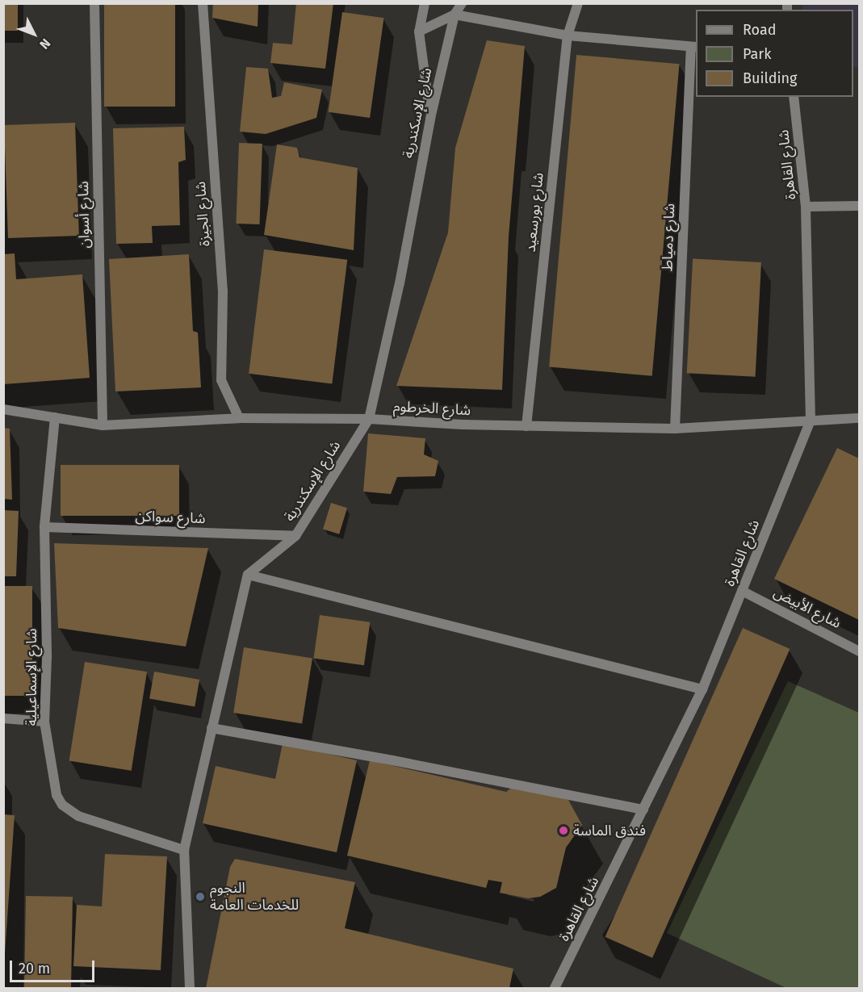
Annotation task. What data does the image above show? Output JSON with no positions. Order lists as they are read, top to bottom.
{
  "streets": {
    "street": [
      "شارع الإسكندرية",
      "شارع القاهرة",
      "شارع بورسعيد",
      "شارع الجيزة",
      "شارع أسوان",
      "شارع دمياط",
      "شارع الخرطوم",
      "شارع سواكن",
      "شارع الأبيض",
      "شارع الإسماعيلية"
    ]
  },
  "crossings": [
    ["شارع الإسكندرية", "شارع الخرطوم"],
    ["شارع الإسكندرية", "شارع سواكن"],
    ["شارع القاهرة", "شارع الخرطوم"],
    ["شارع القاهرة", "شارع الأبيض"],
    ["شارع بورسعيد", "شارع الخرطوم"],
    ["شارع الجيزة", "شارع الخرطوم"],
    ["شارع أسوان", "شارع الخرطوم"],
    ["شارع دمياط", "شارع الخرطوم"],
    ["شارع الخرطوم", "شارع الإسماعيلية"],
    ["شارع سواكن", "شارع الإسماعيلية"]
  ],
  "places": ["فندق الماسة", "النجوم للخدمات العامة"],
  "legend": ["Road", "Park", "Building"],
  "scale_bar": "20 m",
  "north": "bottom right"
}
